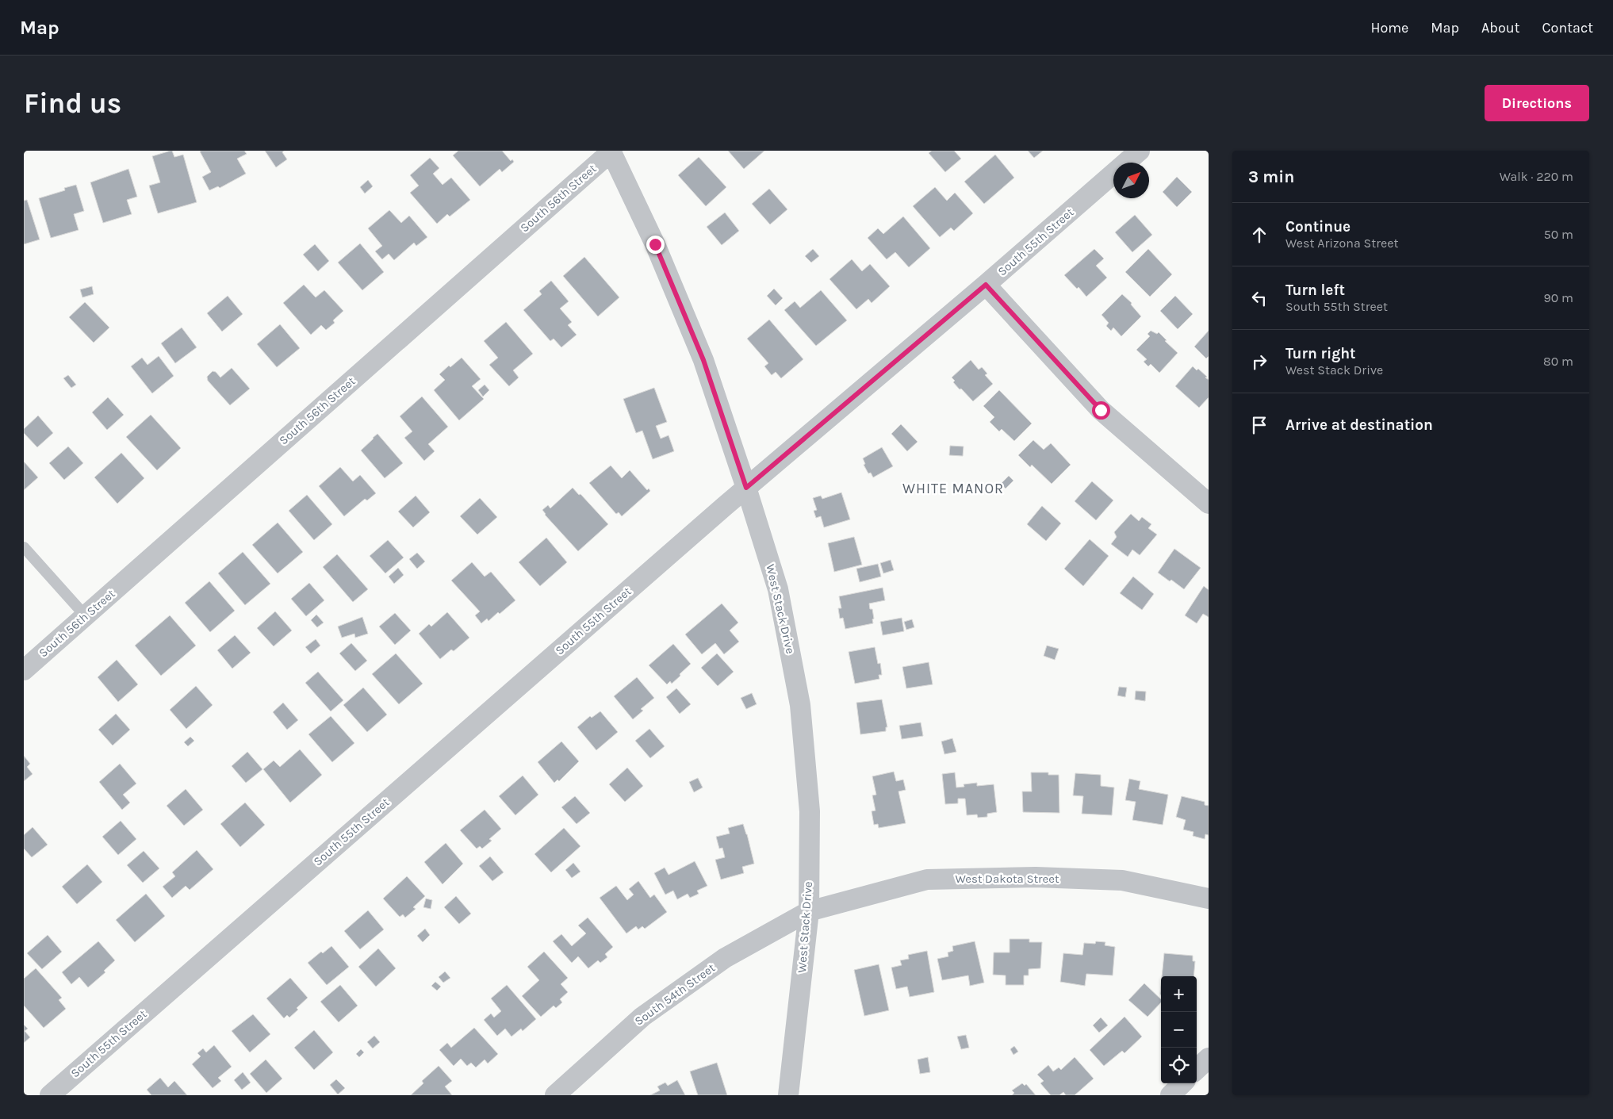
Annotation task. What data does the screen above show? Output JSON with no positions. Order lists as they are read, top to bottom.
{
  "streets": {
    "street": [
      "South 56th Street",
      "South 55th Street",
      "West Stack Drive",
      "West Dakota Street",
      "South 54th Street"
    ]
  },
  "crossings": [
    ["South 56th Street", "West Stack Drive"],
    ["South 55th Street", "West Stack Drive"],
    ["West Stack Drive", "West Dakota Street"],
    ["West Stack Drive", "South 54th Street"],
    ["West Dakota Street", "South 54th Street"]
  ],
  "districts": ["WHITE MANOR"],
  "north": "top right",
  "page": {
    "header": "Map",
    "nav": [
      "Home",
      "Map",
      "About",
      "Contact"
    ],
    "buttons": "Directions",
    "title": "Find us",
    "heading": ["3 min", "Walk · 220 m"],
    "list": [
      ["Continue", "West Arizona Street", "50 m"],
      ["Turn left", "South 55th Street", "90 m"],
      ["Turn right", "West Stack Drive", "80 m"],
      "Arrive at destination"
    ],
    "map_buttons": ["+", "−"]
  }
}
